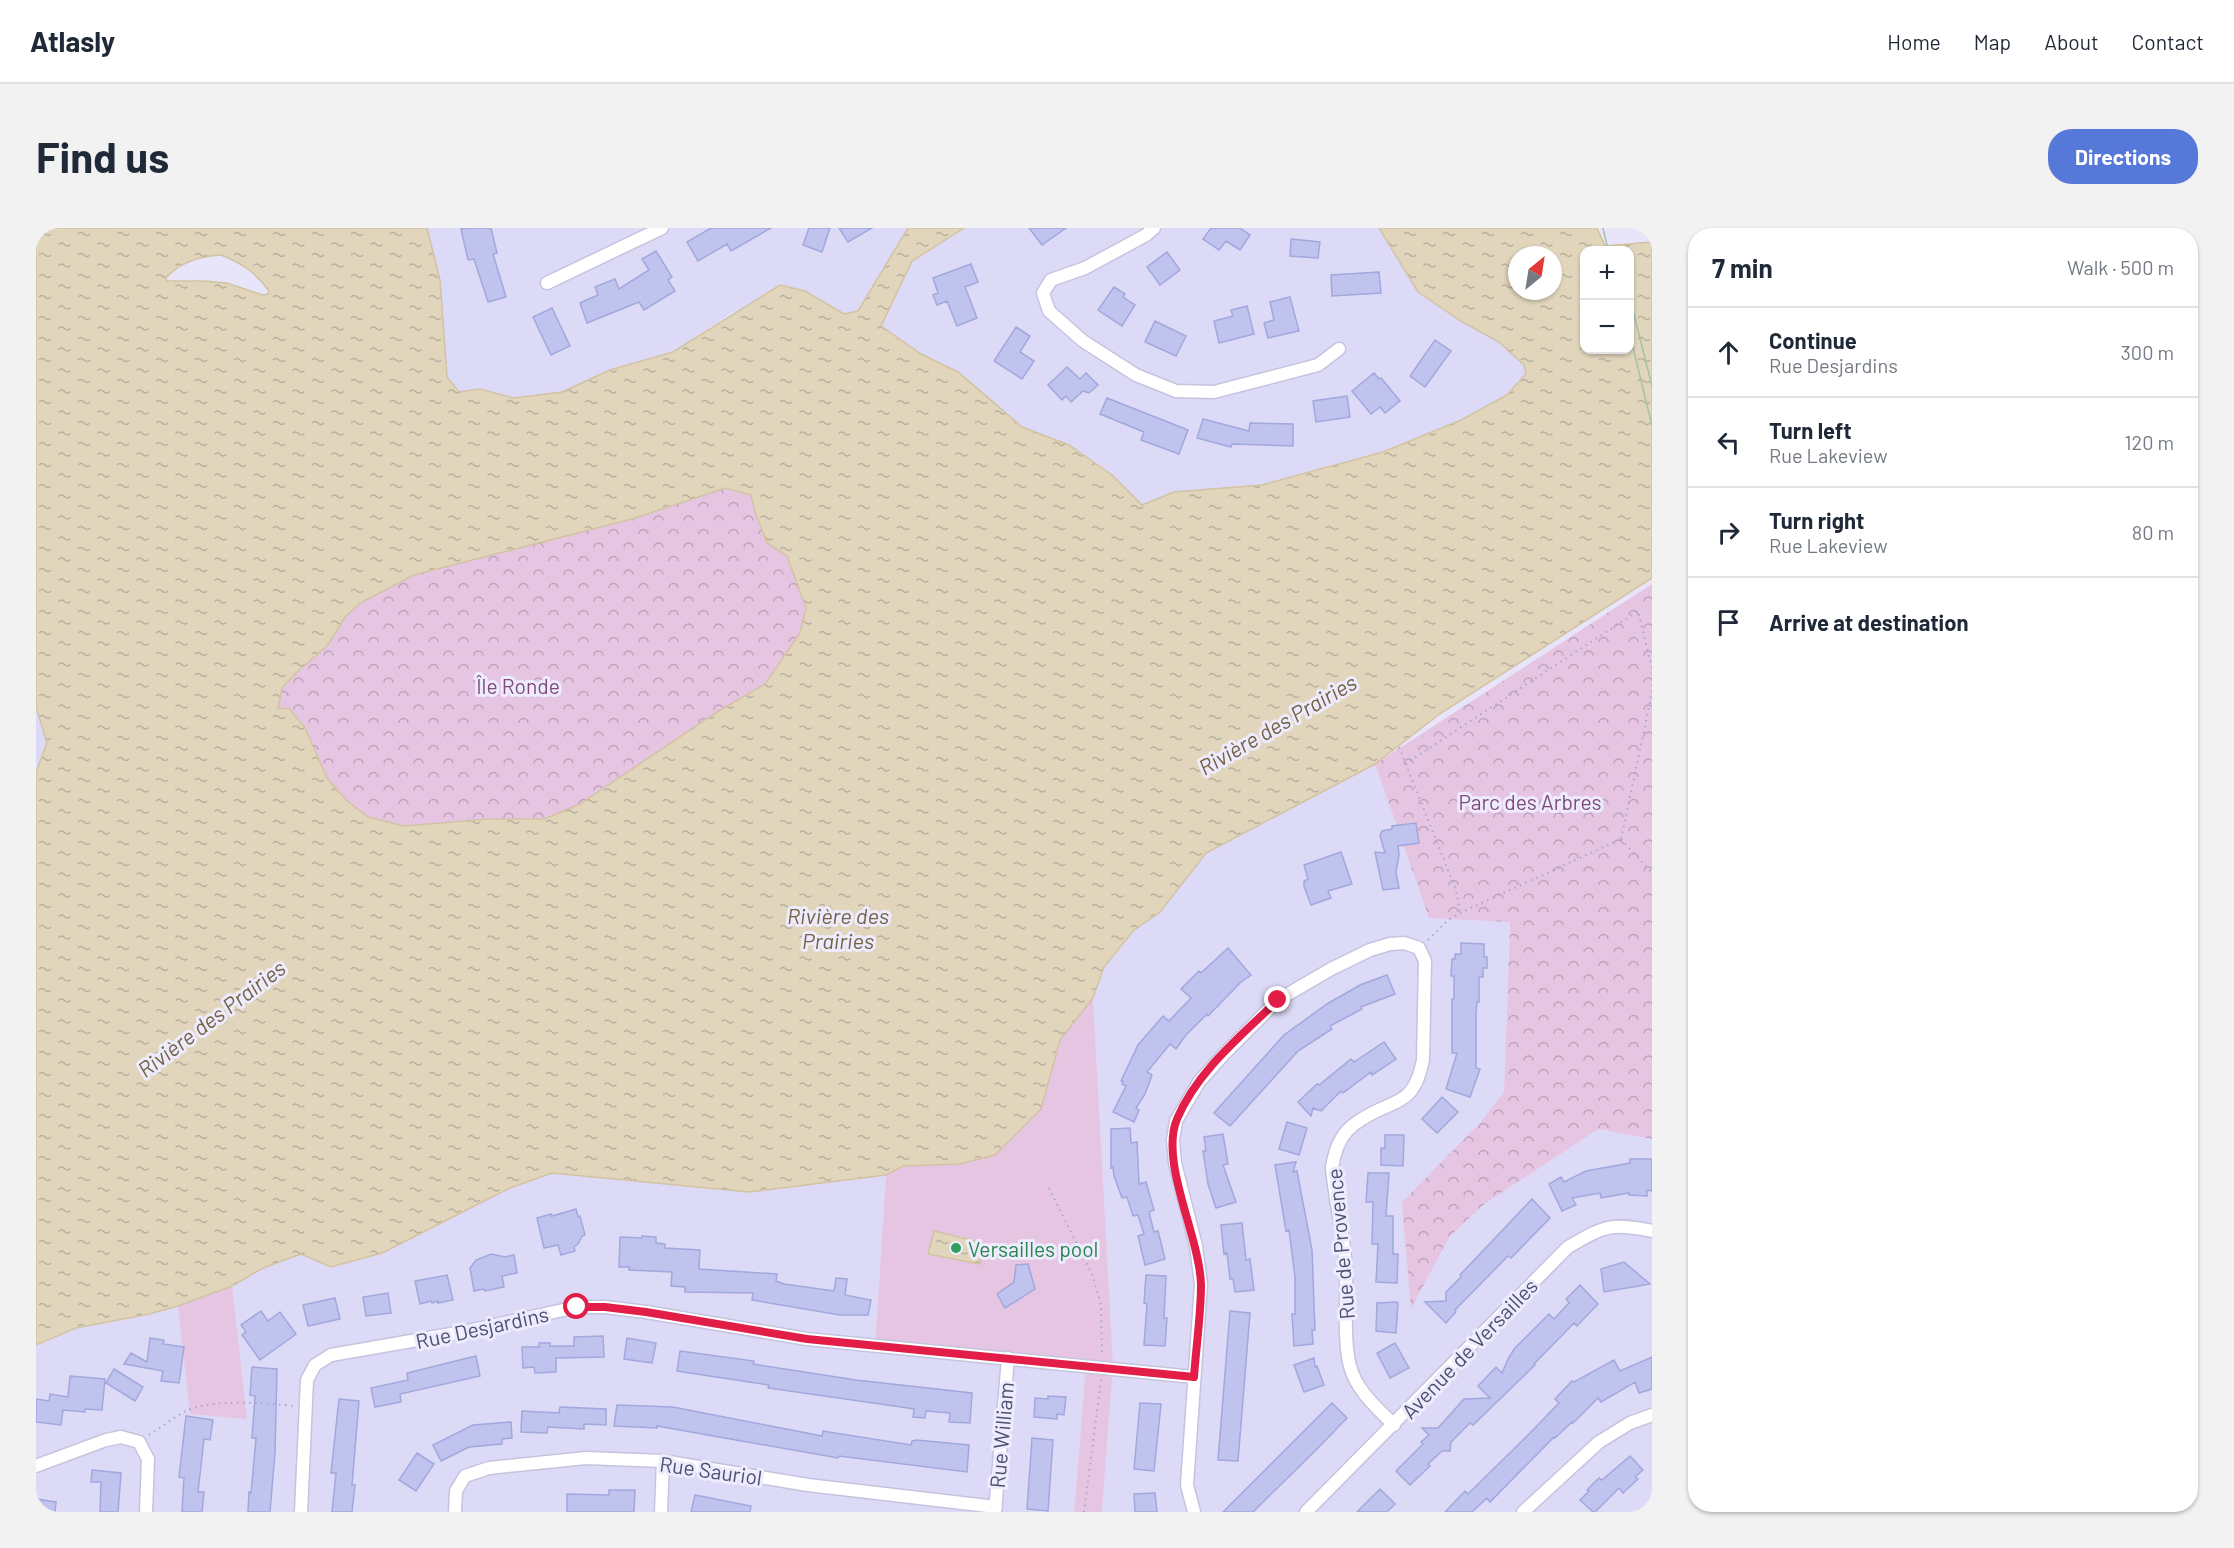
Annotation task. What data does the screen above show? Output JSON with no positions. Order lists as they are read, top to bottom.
{
  "streets": {
    "street": [
      "Rue de Provence",
      "Rue Desjardins",
      "Avenue de Versailles",
      "Rue William",
      "Rue Sauriol"
    ]
  },
  "crossings": [
    ["Rue de Provence", "Avenue de Versailles"],
    ["Rue Desjardins", "Rue William"],
    ["Rue William", "Rue Sauriol"]
  ],
  "water": ["Rivière des Prairies"],
  "parks": ["Île Ronde", "Parc des Arbres"],
  "places": ["Versailles pool"],
  "north": "top right",
  "page": {
    "header": "Atlasly",
    "nav": [
      "Home",
      "Map",
      "About",
      "Contact"
    ],
    "buttons": "Directions",
    "title": "Find us",
    "heading": ["7 min", "Walk · 500 m"],
    "map_buttons": ["+", "−"],
    "list": [
      ["Continue", "Rue Desjardins", "300 m"],
      ["Turn left", "Rue Lakeview", "120 m"],
      ["Turn right", "Rue Lakeview", "80 m"],
      "Arrive at destination"
    ]
  }
}
